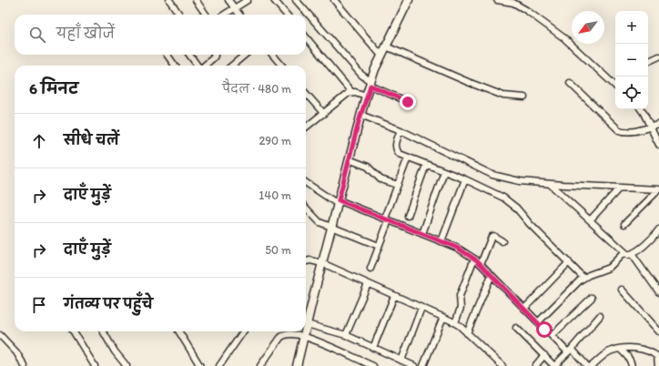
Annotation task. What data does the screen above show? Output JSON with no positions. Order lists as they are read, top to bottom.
{
  "north": "bottom left",
  "page": {
    "map_buttons": ["+", "−"],
    "search": "यहाँ खोजें",
    "heading": ["6 मिनट", "पैदल · 480 m"],
    "list": [
      ["सीधे चलें", "290 m"],
      ["दाएँ मुड़ें", "140 m"],
      ["दाएँ मुड़ें", "50 m"],
      "गंतव्य पर पहुँचे"
    ]
  }
}
